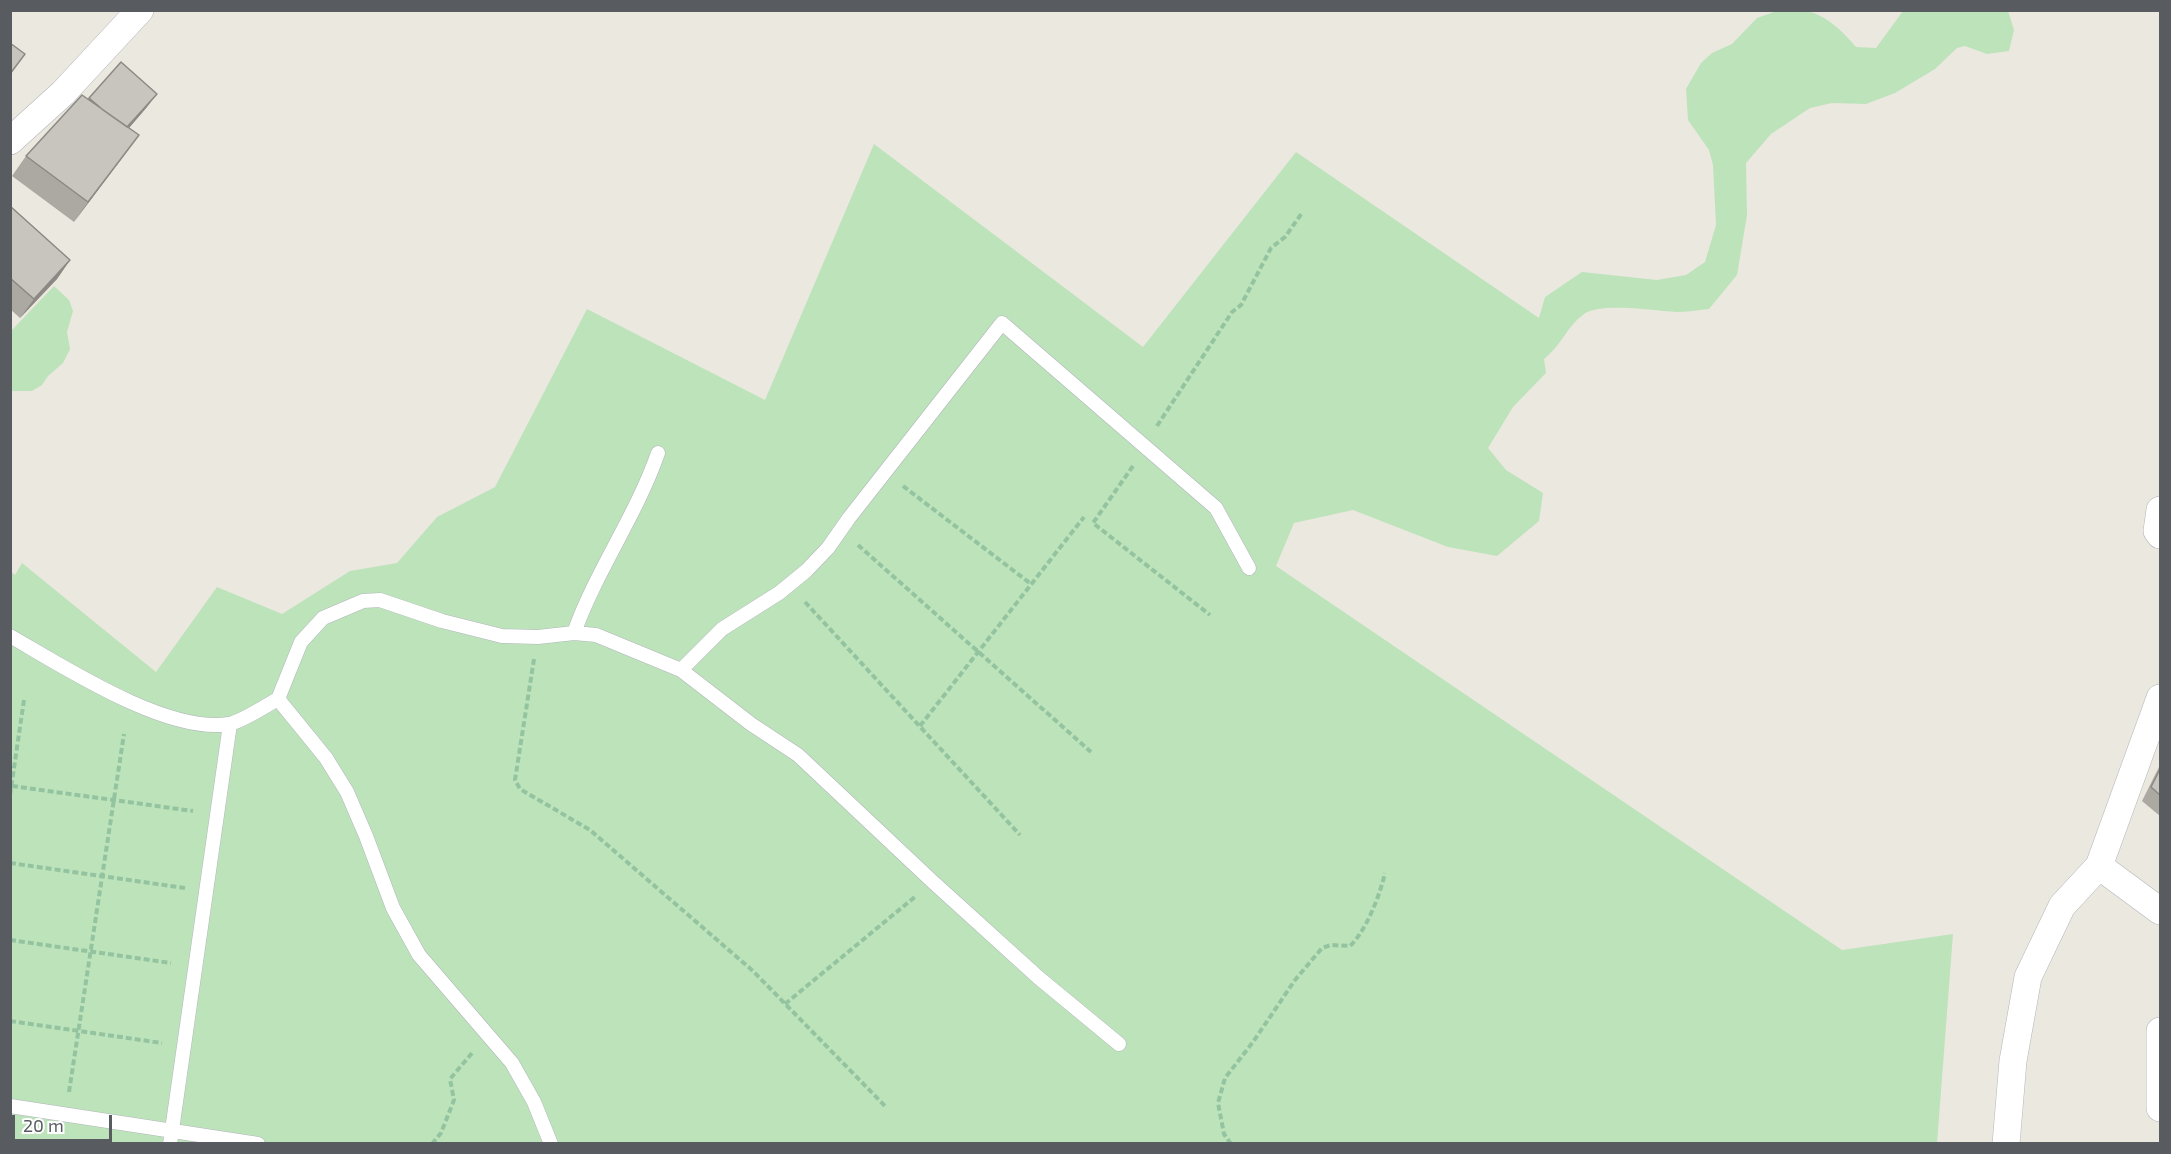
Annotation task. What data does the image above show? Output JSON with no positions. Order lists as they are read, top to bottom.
{
  "scale_bar": "20 m"
}
